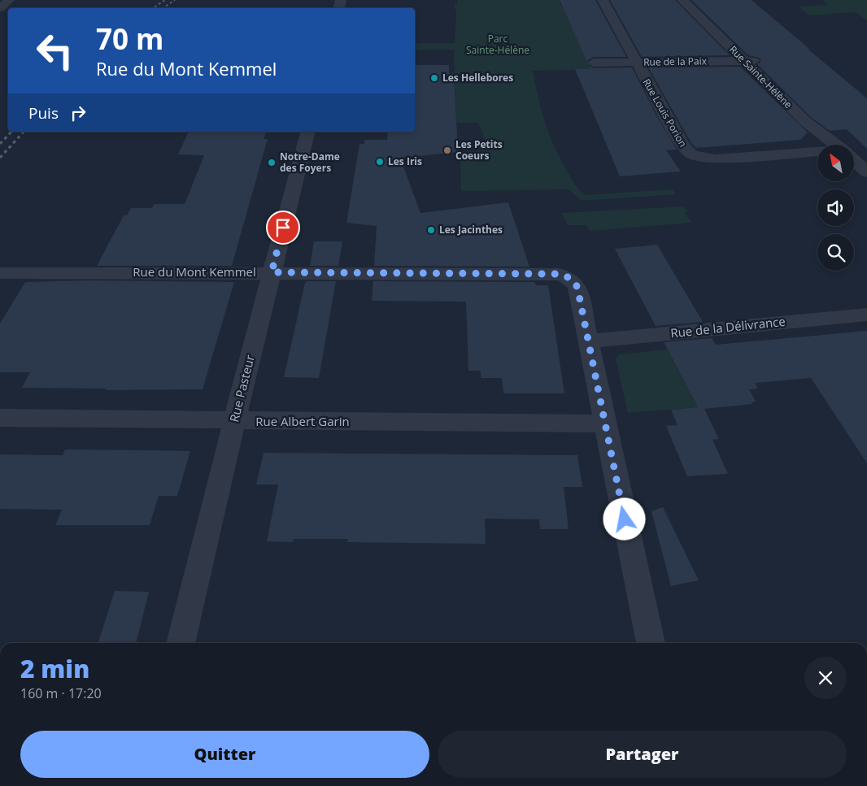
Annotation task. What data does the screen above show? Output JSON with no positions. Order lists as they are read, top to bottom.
{
  "streets": {
    "street": [
      "Rue de la Paix",
      "Rue Sainte-Hélène",
      "Rue Louis Porion",
      "Rue du Mont Kemmel",
      "Rue de la Délivrance",
      "Rue Pasteur",
      "Rue Albert Garin"
    ]
  },
  "crossings": [
    ["Rue de la Paix", "Rue Sainte-Hélène"],
    ["Rue de la Paix", "Rue Louis Porion"],
    ["Rue du Mont Kemmel", "Rue de la Délivrance"],
    ["Rue du Mont Kemmel", "Rue Pasteur"],
    ["Rue du Mont Kemmel", "Rue Albert Garin"],
    ["Rue Pasteur", "Rue Albert Garin"]
  ],
  "parks": ["Parc Sainte-Hélène"],
  "places": [
    "Les Hellebores",
    "Les Petits Coeurs",
    "Les Iris",
    "Notre-Dame des Foyers",
    "Les Jacinthes"
  ],
  "north": "top left",
  "page": {
    "turn": ["70 m", "Rue du Mont Kemmel"],
    "then": "Puis",
    "heading": ["2 min", "160 m · 17:20"],
    "buttons": ["Quitter", "Partager"]
  }
}
